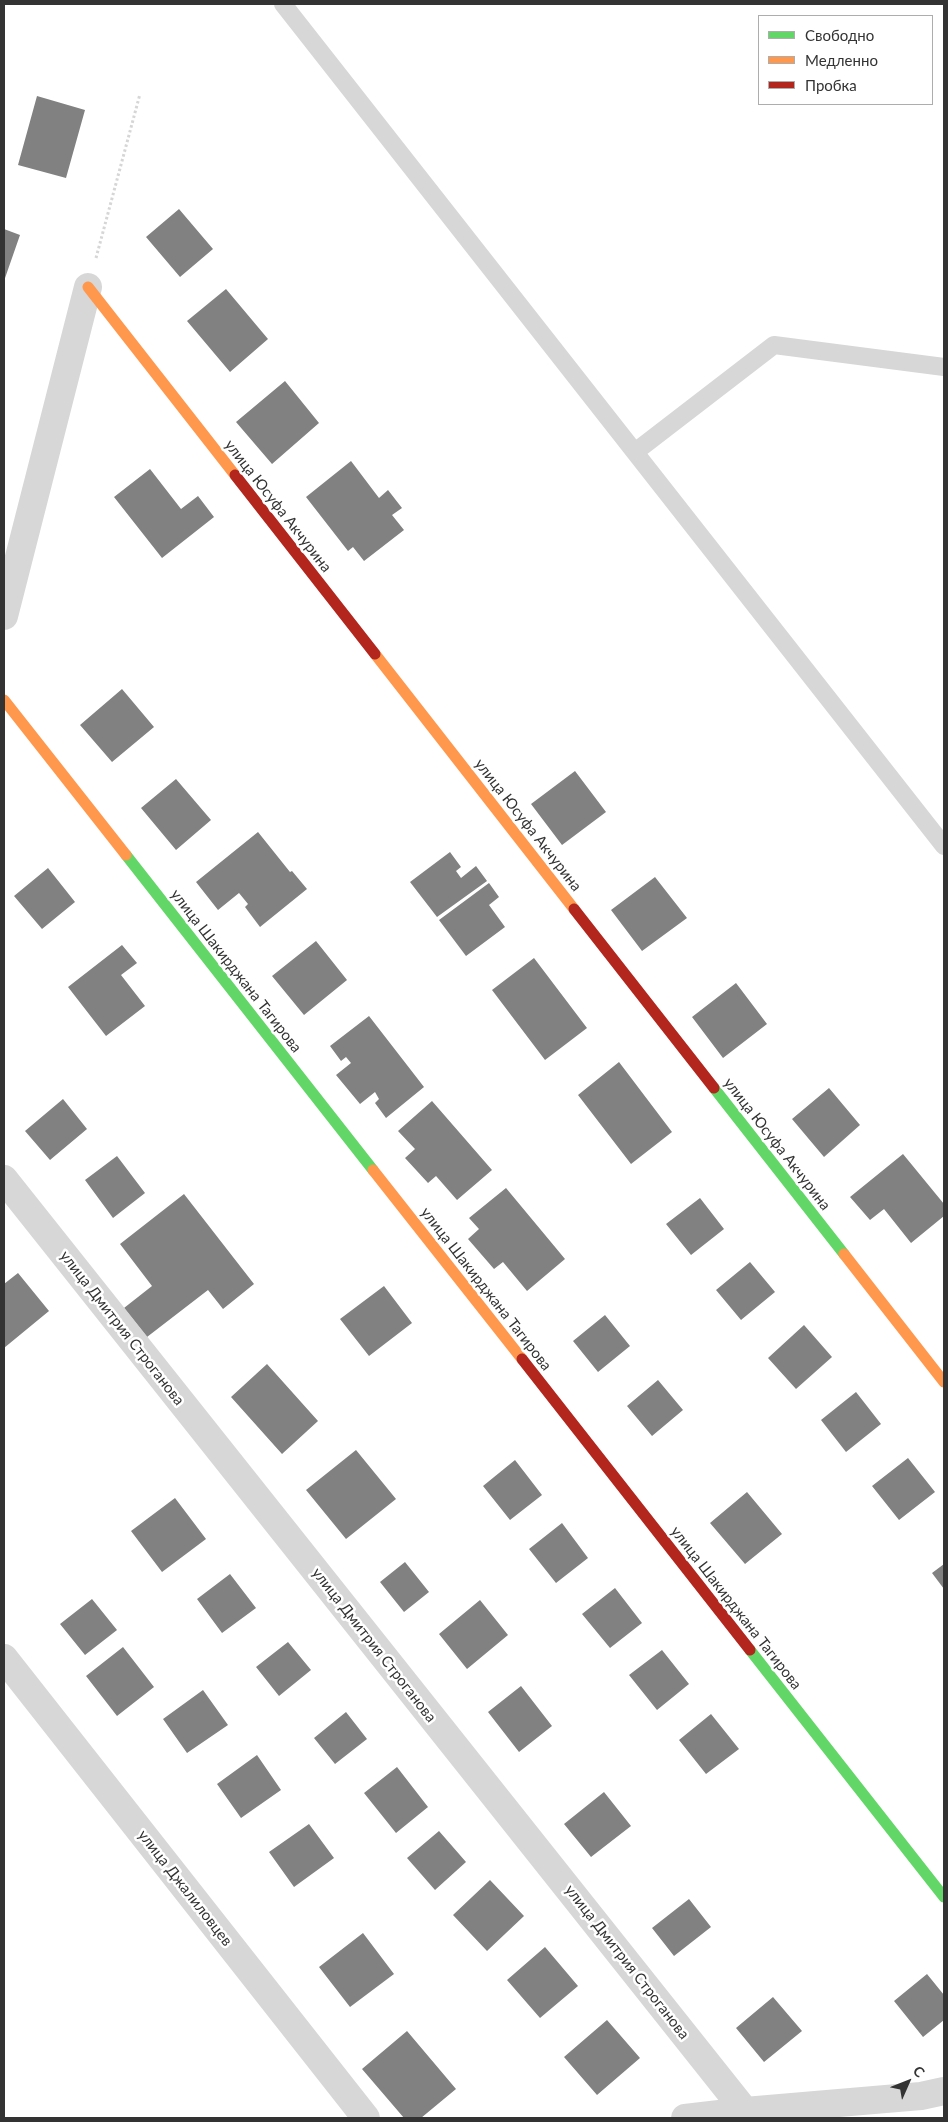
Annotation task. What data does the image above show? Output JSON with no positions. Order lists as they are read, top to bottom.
{
  "streets": {
    "street": [
      "улица Юсуфа Акчурина",
      "улица Шакирджана Тагирова",
      "улица Дмитрия Строганова",
      "улица Джалиловцев"
    ]
  },
  "legend": ["Свободно", "Медленно", "Пробка"],
  "north": "top right"
}
